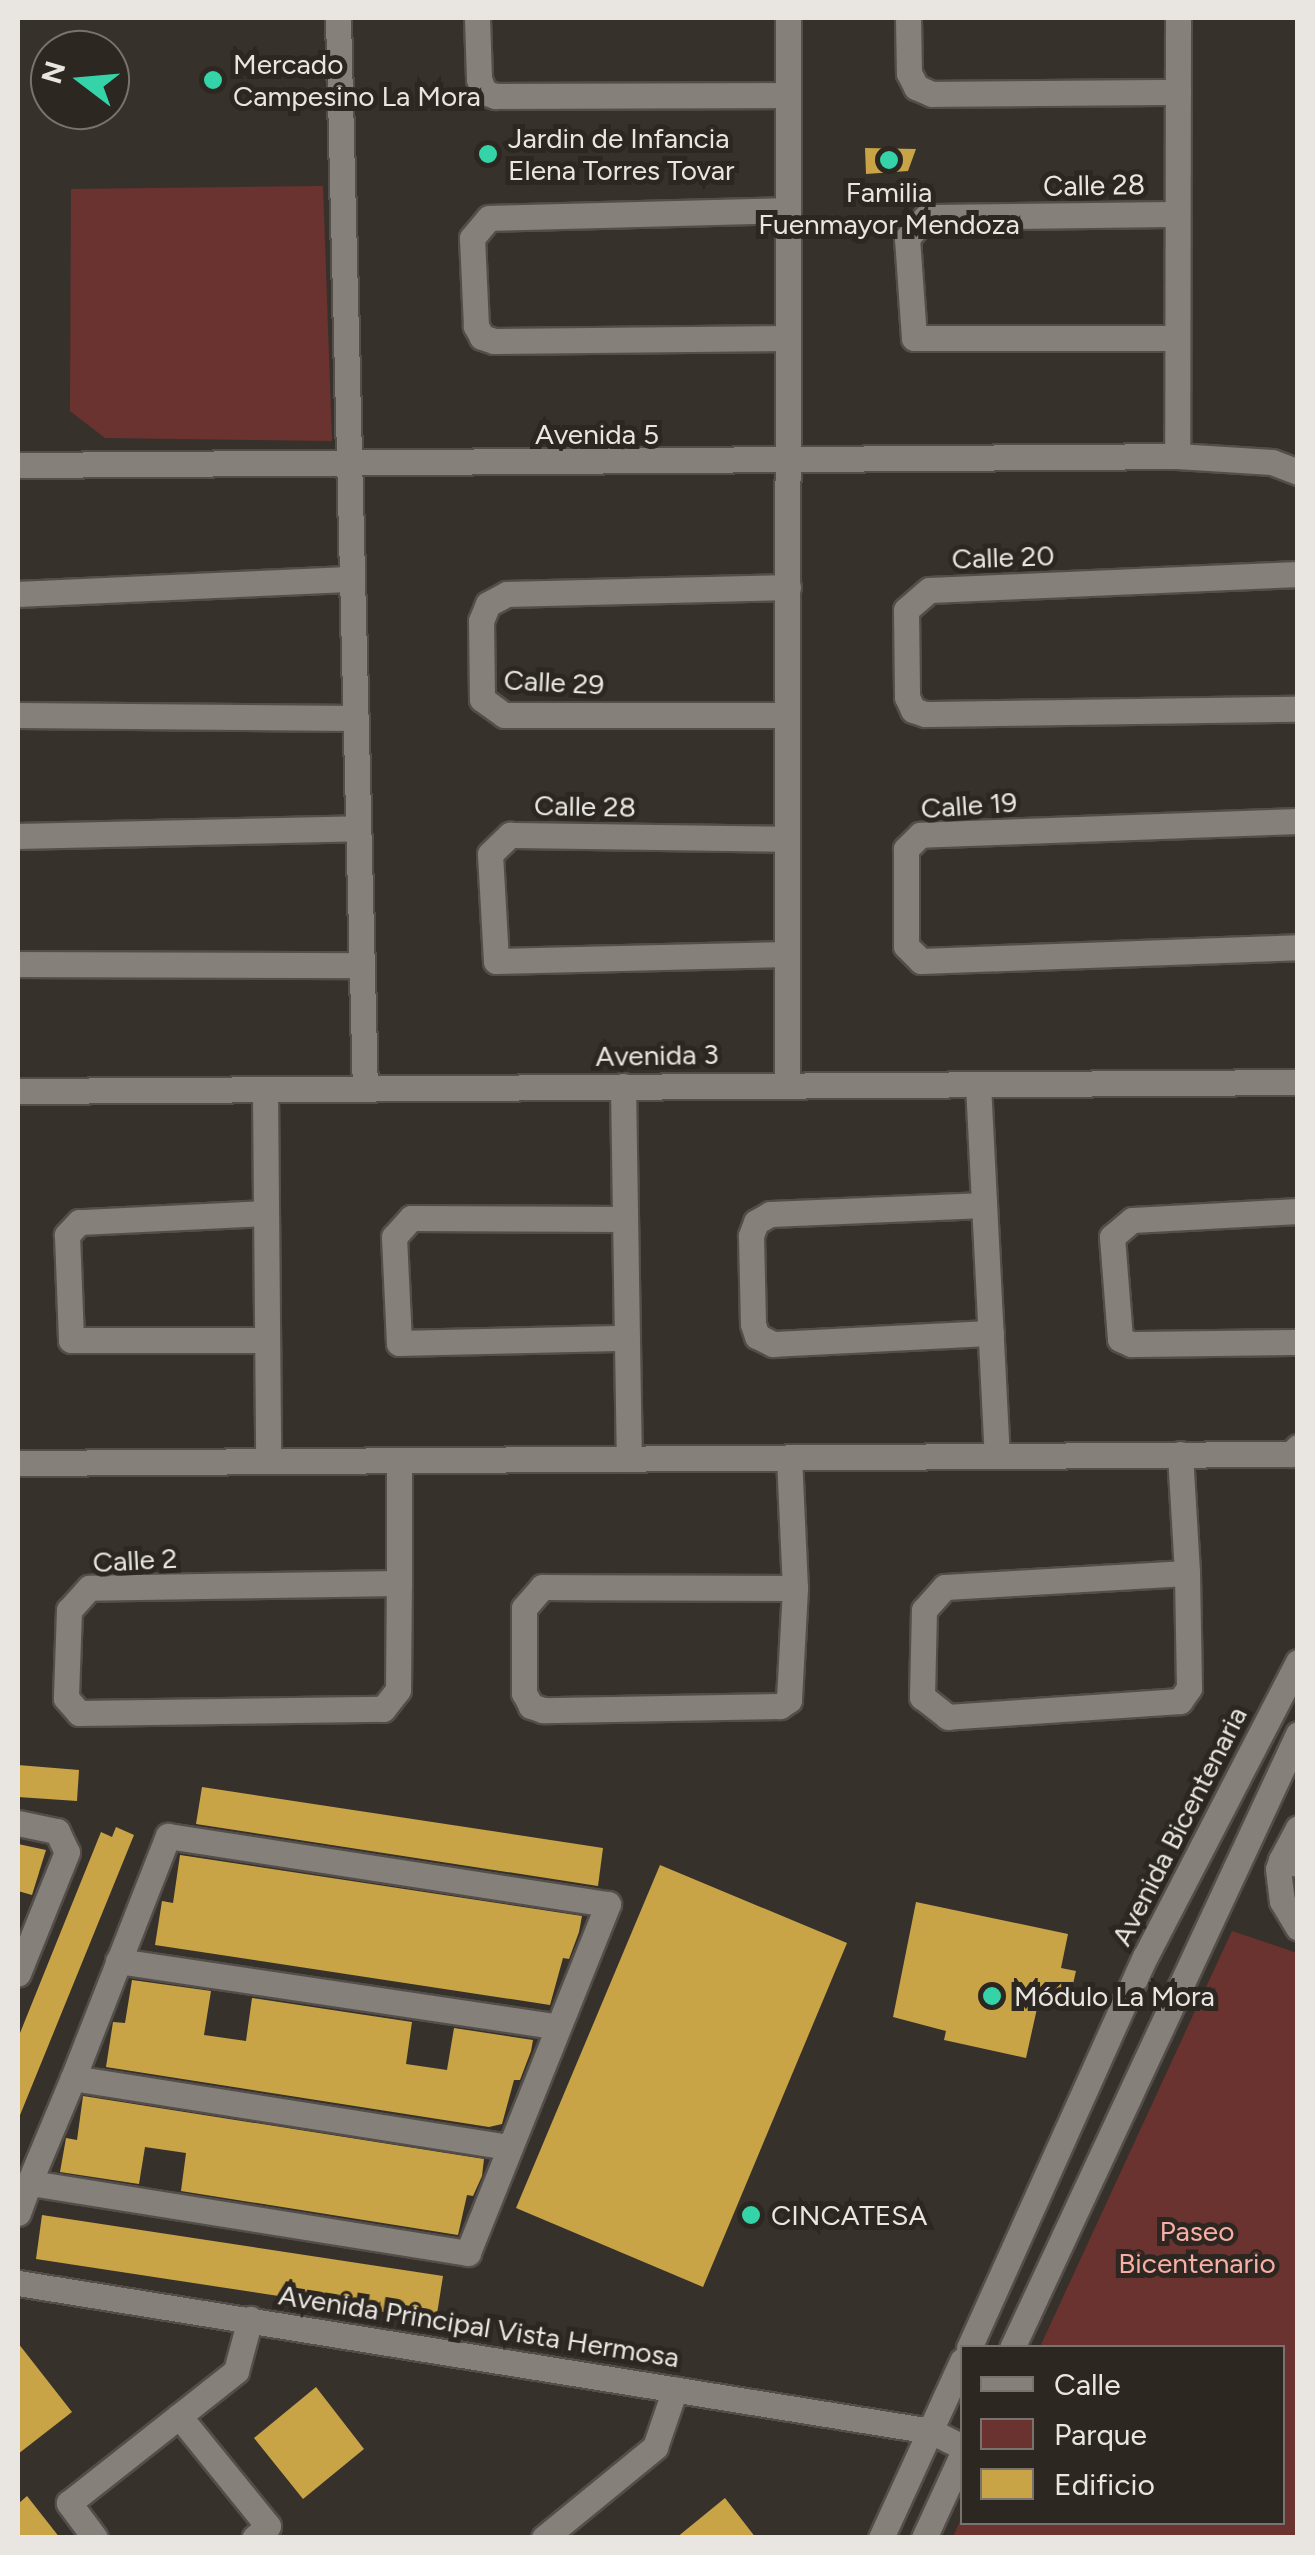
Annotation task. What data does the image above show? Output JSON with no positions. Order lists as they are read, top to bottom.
{
  "streets": {
    "street": [
      "Calle 28",
      "Avenida 5",
      "Calle 20",
      "Calle 29",
      "Calle 19",
      "Avenida 3",
      "Calle 2",
      "Avenida Bicentenaria",
      "Avenida Principal Vista Hermosa"
    ]
  },
  "parks": ["Paseo Bicentenario"],
  "places": [
    "Mercado Campesino La Mora",
    "Jardin de Infancia Elena Torres Tovar",
    "Familia Fuenmayor Mendoza",
    "Módulo La Mora",
    "CINCATESA"
  ],
  "legend": ["Calle", "Parque", "Edificio"],
  "north": "left"
}
